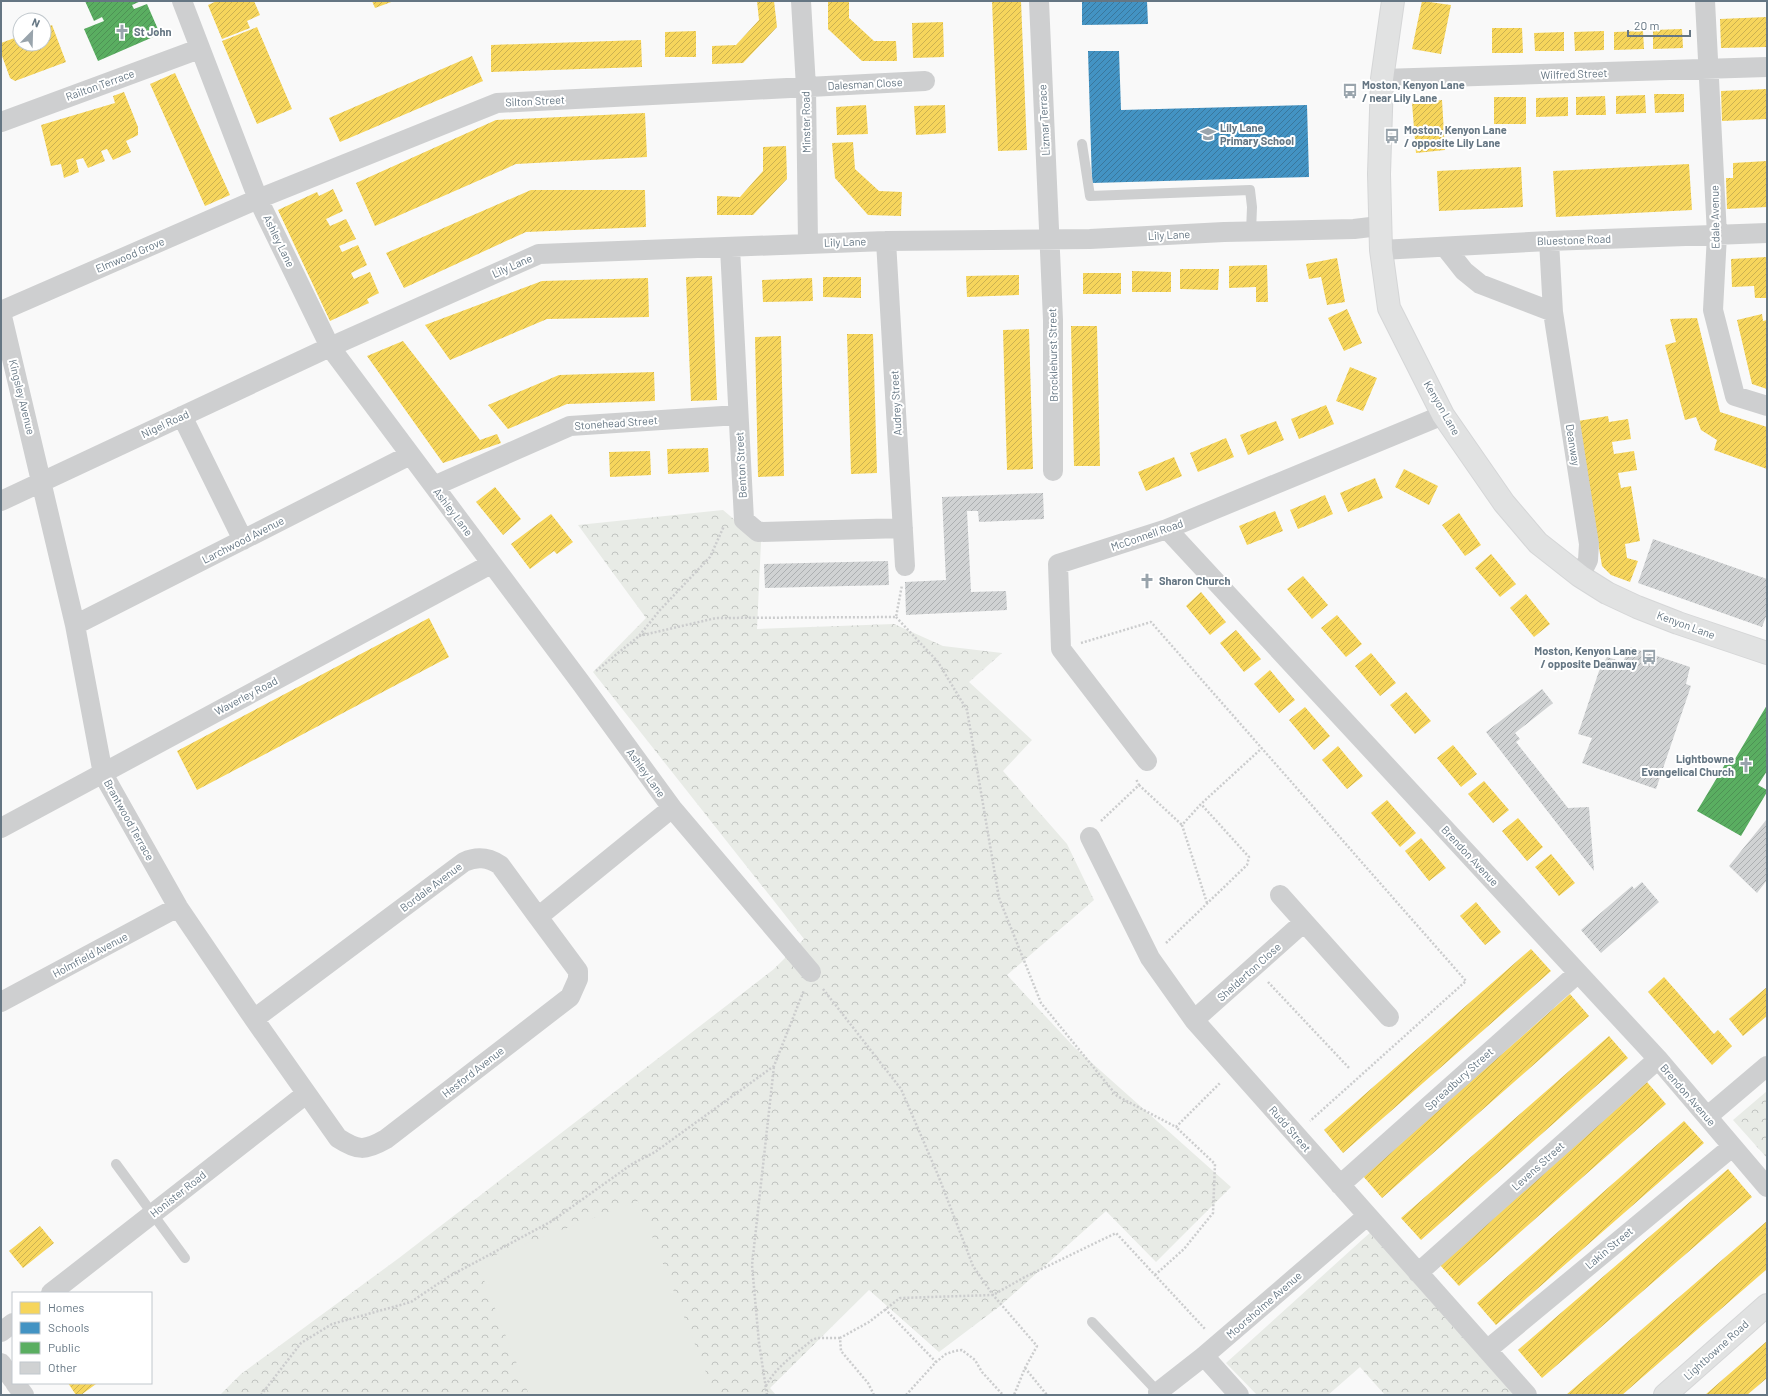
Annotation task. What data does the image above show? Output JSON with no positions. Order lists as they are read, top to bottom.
{
  "streets": {
    "street": [
      "Wilfred Street",
      "Dalesman Close",
      "Railton Terrace",
      "Silton Street",
      "Lizmar Terrace",
      "Minster Road",
      "Edale Avenue",
      "Lily Lane",
      "Bluestone Road",
      "Ashley Lane",
      "Elmwood Grove",
      "Brocklehurst Street",
      "Kingsley Avenue",
      "Audrey Street",
      "Kenyon Lane",
      "Stonehead Street",
      "Nigel Road",
      "Deanway",
      "Benton Street",
      "McConnell Road",
      "Larchwood Avenue",
      "Waverley Road",
      "Brantwood Terrace",
      "Brendon Avenue",
      "Bordale Avenue",
      "Holmfield Avenue",
      "Shelderton Close",
      "Hesford Avenue",
      "Spreadbury Street",
      "Rudd Street",
      "Levens Street",
      "Honister Road",
      "Lakin Street",
      "Moorsholme Avenue",
      "Lightbowne Road"
    ]
  },
  "crossings": [
    ["Wilfred Street", "Edale Avenue"],
    ["Wilfred Street", "Kenyon Lane"],
    ["Dalesman Close", "Silton Street"],
    ["Dalesman Close", "Minster Road"],
    ["Railton Terrace", "Ashley Lane"],
    ["Silton Street", "Minster Road"],
    ["Silton Street", "Ashley Lane"],
    ["Silton Street", "Elmwood Grove"],
    ["Lizmar Terrace", "Lily Lane"],
    ["Lizmar Terrace", "Brocklehurst Street"],
    ["Minster Road", "Lily Lane"],
    ["Edale Avenue", "Bluestone Road"],
    ["Lily Lane", "Ashley Lane"],
    ["Lily Lane", "Brocklehurst Street"],
    ["Lily Lane", "Audrey Street"],
    ["Lily Lane", "Kenyon Lane"],
    ["Lily Lane", "Nigel Road"],
    ["Lily Lane", "Benton Street"],
    ["Bluestone Road", "Kenyon Lane"],
    ["Bluestone Road", "Deanway"],
    ["Ashley Lane", "Elmwood Grove"],
    ["Ashley Lane", "Stonehead Street"],
    ["Ashley Lane", "Nigel Road"],
    ["Ashley Lane", "Larchwood Avenue"],
    ["Ashley Lane", "Waverley Road"],
    ["Elmwood Grove", "Kingsley Avenue"],
    ["Kingsley Avenue", "Nigel Road"],
    ["Kingsley Avenue", "Brantwood Terrace"],
    ["Kenyon Lane", "Deanway"],
    ["Kenyon Lane", "McConnell Road"],
    ["Stonehead Street", "Benton Street"],
    ["Nigel Road", "Brantwood Terrace"],
    ["McConnell Road", "Brendon Avenue"],
    ["Larchwood Avenue", "Brantwood Terrace"],
    ["Waverley Road", "Brantwood Terrace"],
    ["Brantwood Terrace", "Bordale Avenue"],
    ["Brantwood Terrace", "Holmfield Avenue"],
    ["Brantwood Terrace", "Hesford Avenue"],
    ["Brantwood Terrace", "Honister Road"],
    ["Brendon Avenue", "Spreadbury Street"],
    ["Brendon Avenue", "Levens Street"],
    ["Brendon Avenue", "Lakin Street"],
    ["Bordale Avenue", "Hesford Avenue"],
    ["Shelderton Close", "Rudd Street"],
    ["Hesford Avenue", "Honister Road"],
    ["Spreadbury Street", "Rudd Street"],
    ["Rudd Street", "Levens Street"],
    ["Rudd Street", "Lakin Street"],
    ["Rudd Street", "Moorsholme Avenue"]
  ],
  "places": {
    "church": ["St John", "Sharon Church", "Lightbowne Evangelical Church"],
    "bus stop": ["Moston, Kenyon Lane / near Lily Lane", "Moston, Kenyon Lane / opposite Lily Lane", "Moston, Kenyon Lane / opposite Deanway"],
    "school or university": ["Lily Lane Primary School"]
  },
  "legend": [
    "Homes",
    "Schools",
    "Public",
    "Other"
  ],
  "scale_bar": "20 m",
  "north": "top right"
}
